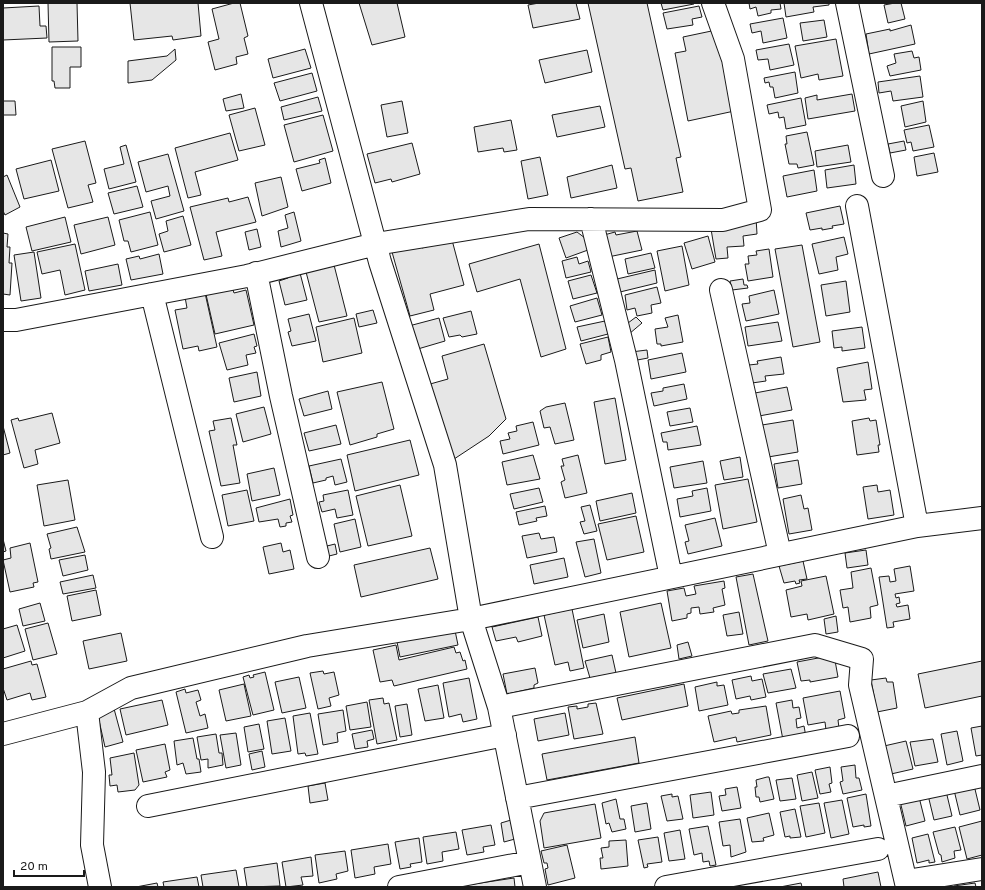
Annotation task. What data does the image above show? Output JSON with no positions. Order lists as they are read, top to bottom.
{
  "scale_bar": "20 m"
}
